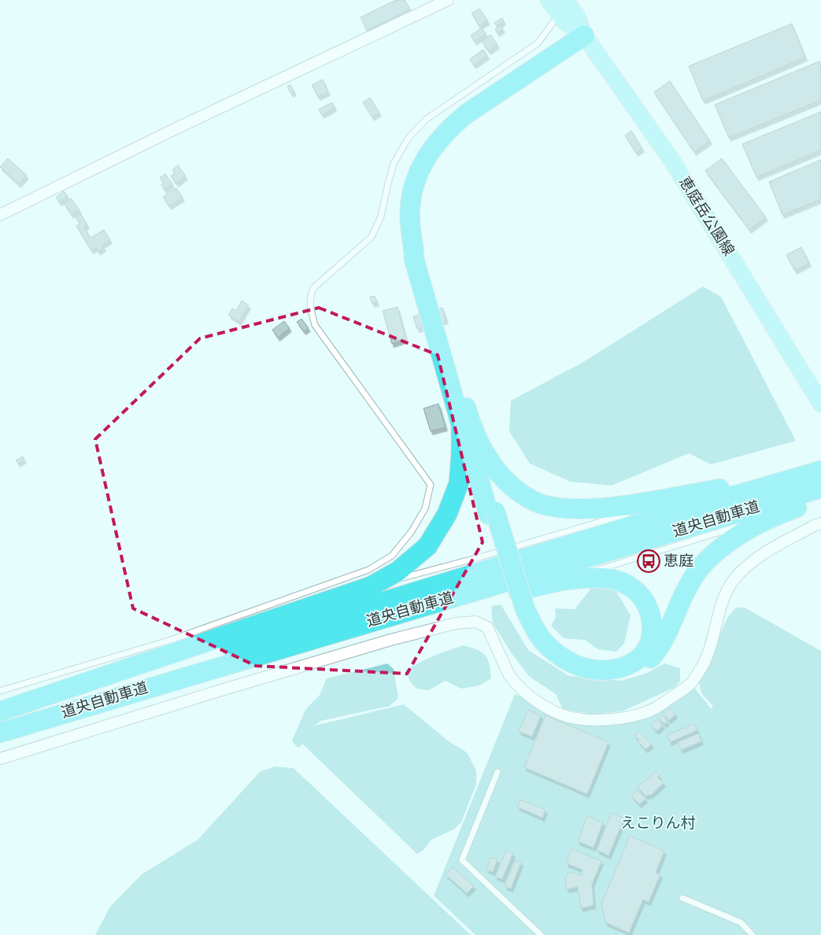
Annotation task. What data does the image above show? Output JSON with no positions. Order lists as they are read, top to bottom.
{
  "streets": {
    "highway": ["道央自動車道"],
    "main road": ["恵庭岳公園線"]
  },
  "parks": ["えこりん村"],
  "places": {
    "bus stop": ["恵庭"]
  }
}
